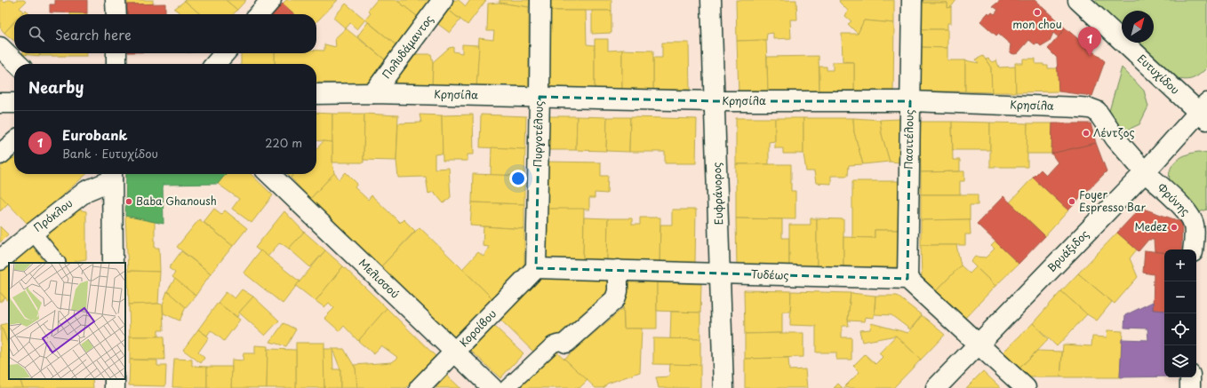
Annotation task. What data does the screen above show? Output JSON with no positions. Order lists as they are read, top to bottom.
{
  "streets": {
    "street": [
      "Πολυδάμαντος",
      "Ευτυχίδου",
      "Κρησίλα",
      "Πυργοτέλους",
      "Πασιτέλους",
      "Ευφράνορος",
      "Φρύνης",
      "Πρόκλου",
      "Βρυάξιδος",
      "Τυδέως",
      "Μελισσού",
      "Κοροίβου"
    ]
  },
  "crossings": [
    ["Πολυδάμαντος", "Κρησίλα"],
    ["Ευτυχίδου", "Βρυάξιδος"],
    ["Κρησίλα", "Πυργοτέλους"],
    ["Κρησίλα", "Πασιτέλους"],
    ["Κρησίλα", "Ευφράνορος"],
    ["Κρησίλα", "Φρύνης"],
    ["Κρησίλα", "Βρυάξιδος"],
    ["Πυργοτέλους", "Τυδέως"],
    ["Πυργοτέλους", "Κοροίβου"],
    ["Πασιτέλους", "Τυδέως"],
    ["Ευφράνορος", "Τυδέως"],
    ["Φρύνης", "Βρυάξιδος"],
    ["Τυδέως", "Κοροίβου"],
    ["Μελισσού", "Κοροίβου"]
  ],
  "places": [
    "mon chou",
    "Λέντζος",
    "Baba Ghanoush",
    "Foyer Espresso Bar",
    "Medez"
  ],
  "north": "top right",
  "page": {
    "search": "Search here",
    "pins": "1",
    "heading": "Nearby",
    "list": [
      {
        "mark": "1",
        "name": "Eurobank",
        "note": "Bank · Ευτυχίδου",
        "value": "220 m"
      }
    ],
    "map_buttons": ["+", "−"]
  }
}
